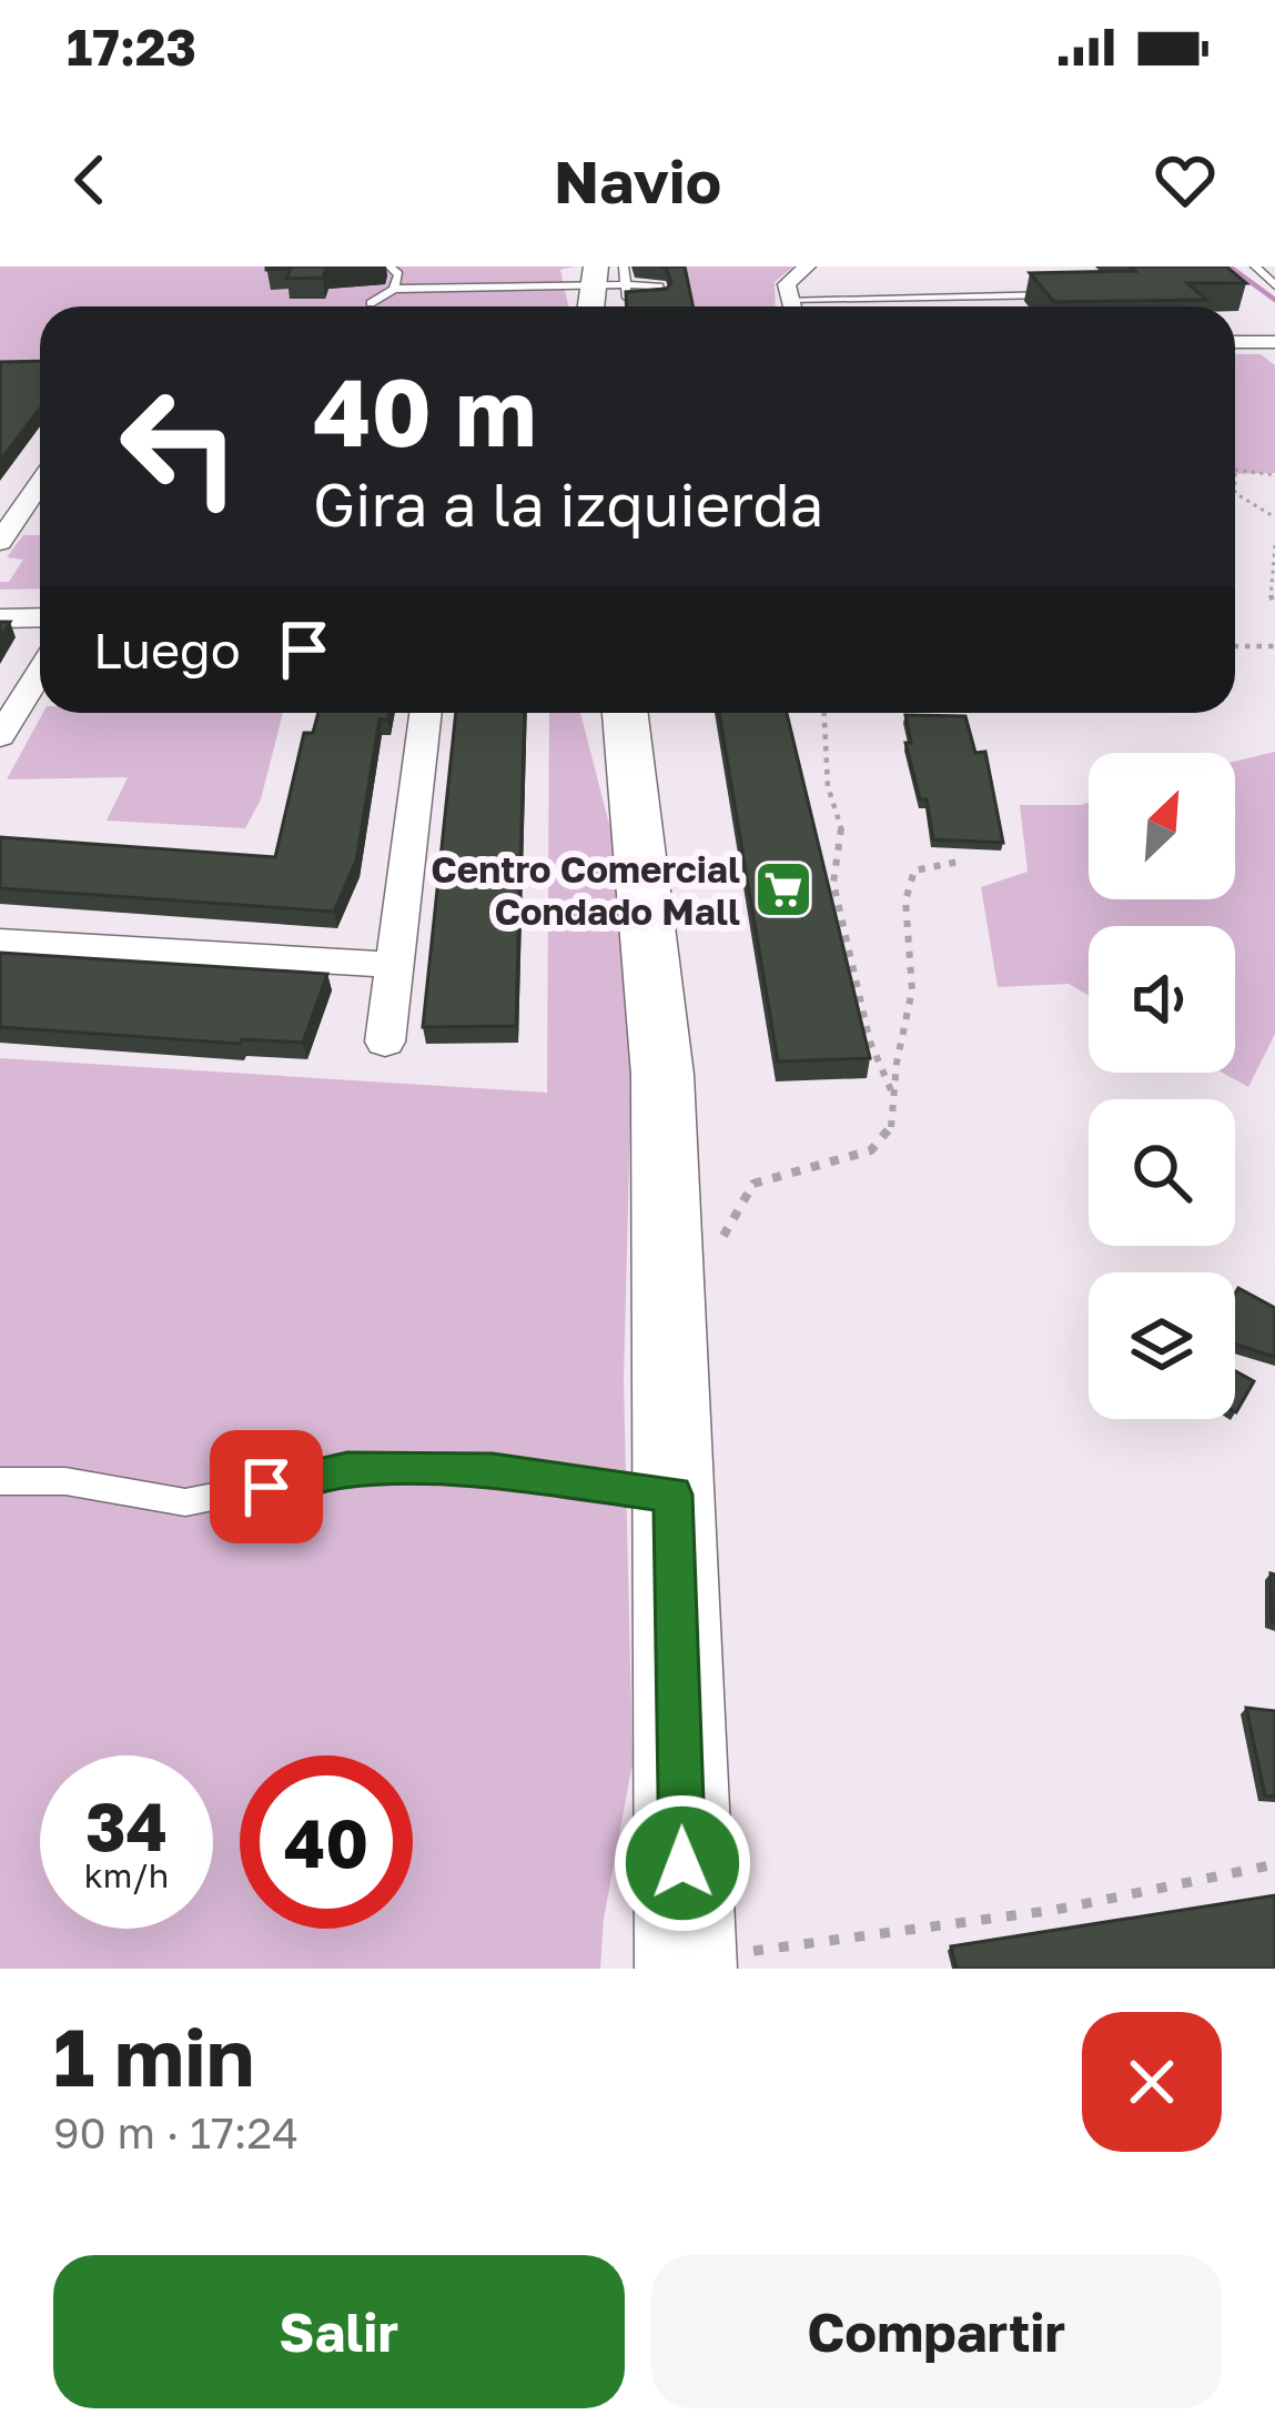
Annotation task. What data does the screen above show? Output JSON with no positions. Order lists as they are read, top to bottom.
{
  "places": {
    "supermarket": ["Centro Comercial Condado Mall"]
  },
  "north": "top right",
  "page": {
    "status": "17:23",
    "header": "Navio",
    "turn": ["40 m", "Gira a la izquierda"],
    "then": "Luego",
    "speed": "34 km/h",
    "limit": "40",
    "heading": ["1 min", "90 m · 17:24"],
    "buttons": ["Salir", "Compartir"]
  }
}
